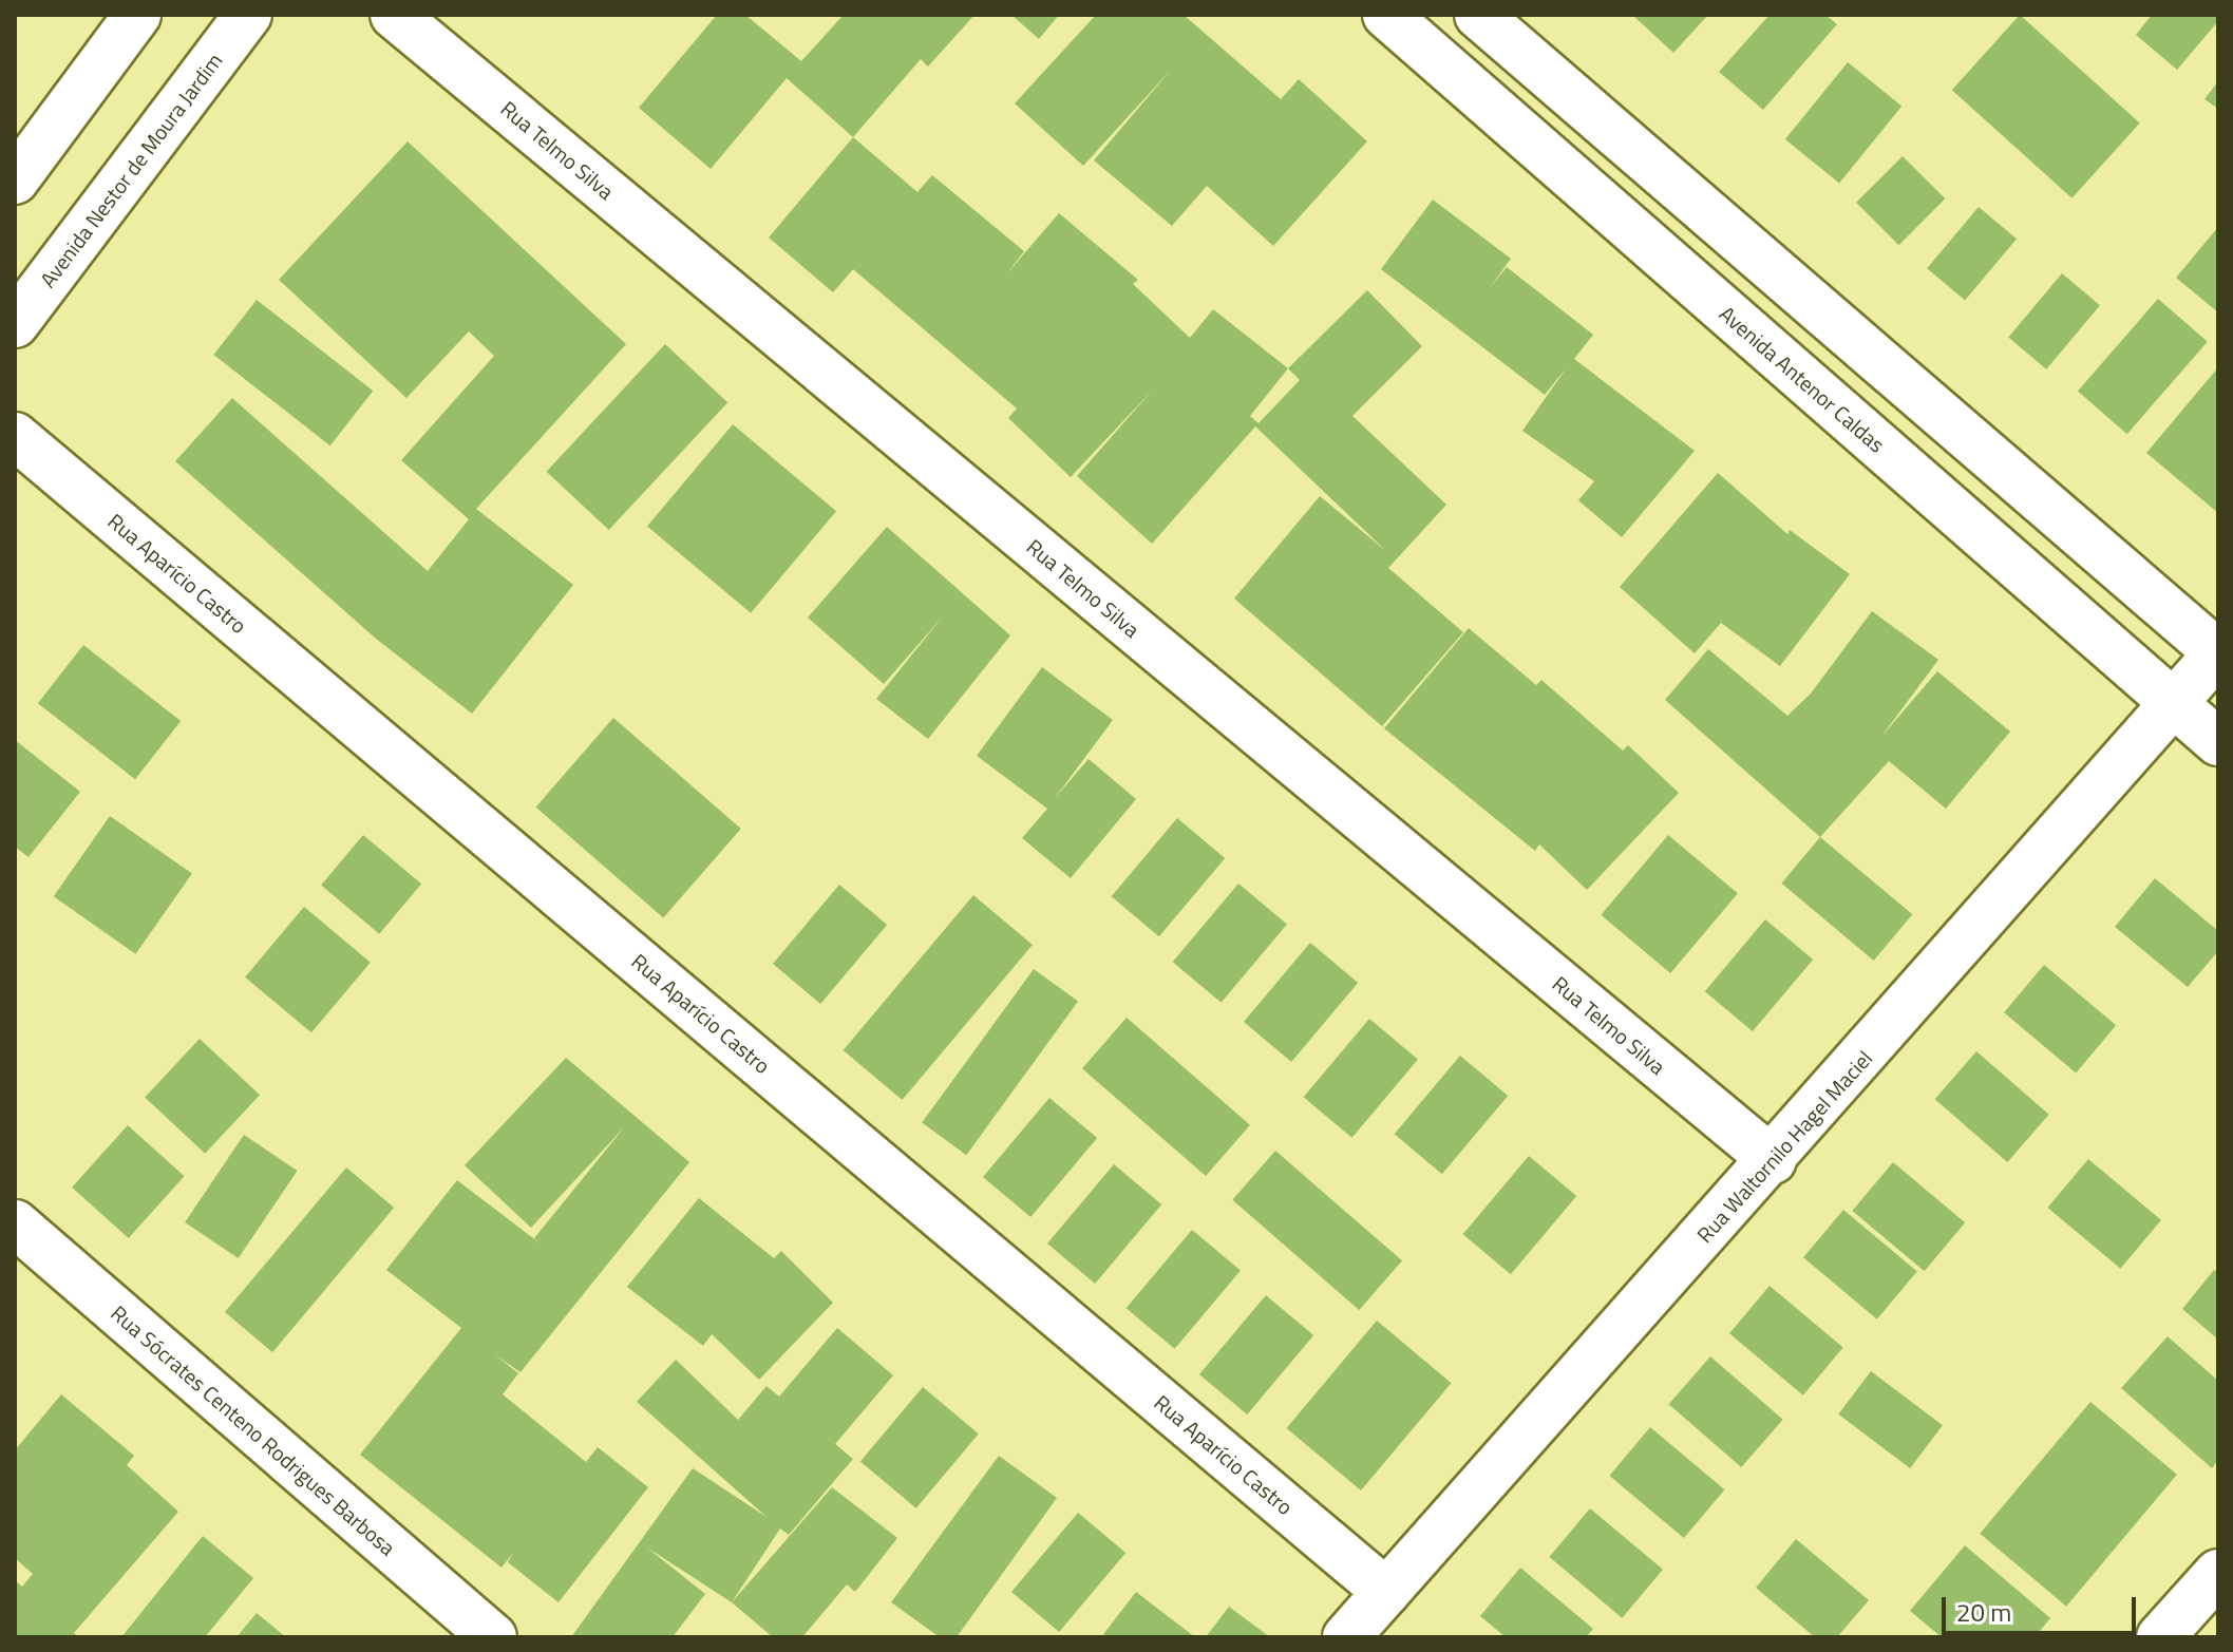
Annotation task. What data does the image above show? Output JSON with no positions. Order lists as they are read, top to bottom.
{
  "streets": {
    "street": [
      "Rua Telmo Silva",
      "Avenida Nestor de Moura Jardim",
      "Avenida Antenor Caldas",
      "Rua Aparício Castro",
      "Rua Waltornilo Hagel Maciel",
      "Rua Sócrates Centeno Rodrigues Barbosa"
    ]
  },
  "crossings": [
    ["Rua Telmo Silva", "Rua Waltornilo Hagel Maciel"],
    ["Avenida Antenor Caldas", "Rua Waltornilo Hagel Maciel"],
    ["Rua Aparício Castro", "Rua Waltornilo Hagel Maciel"]
  ],
  "scale_bar": "20 m"
}
